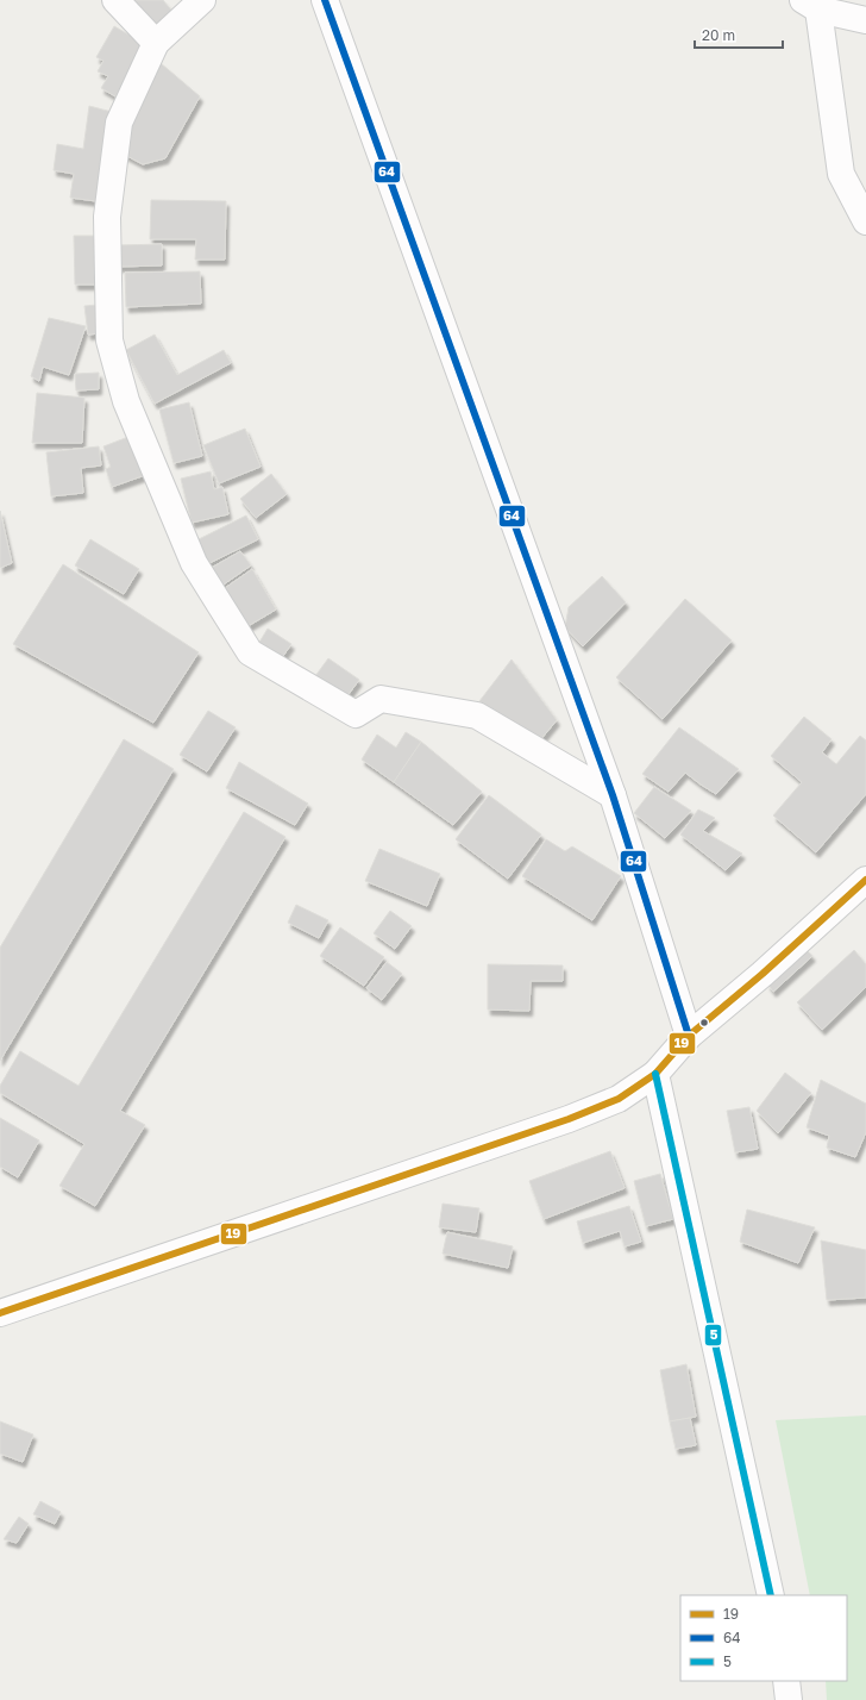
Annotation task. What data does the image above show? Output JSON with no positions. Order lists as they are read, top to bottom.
{
  "lines": ["transit line 64", "transit line 19", "transit line 5"],
  "legend": ["19", "64", "5"],
  "scale_bar": "20 m"
}
